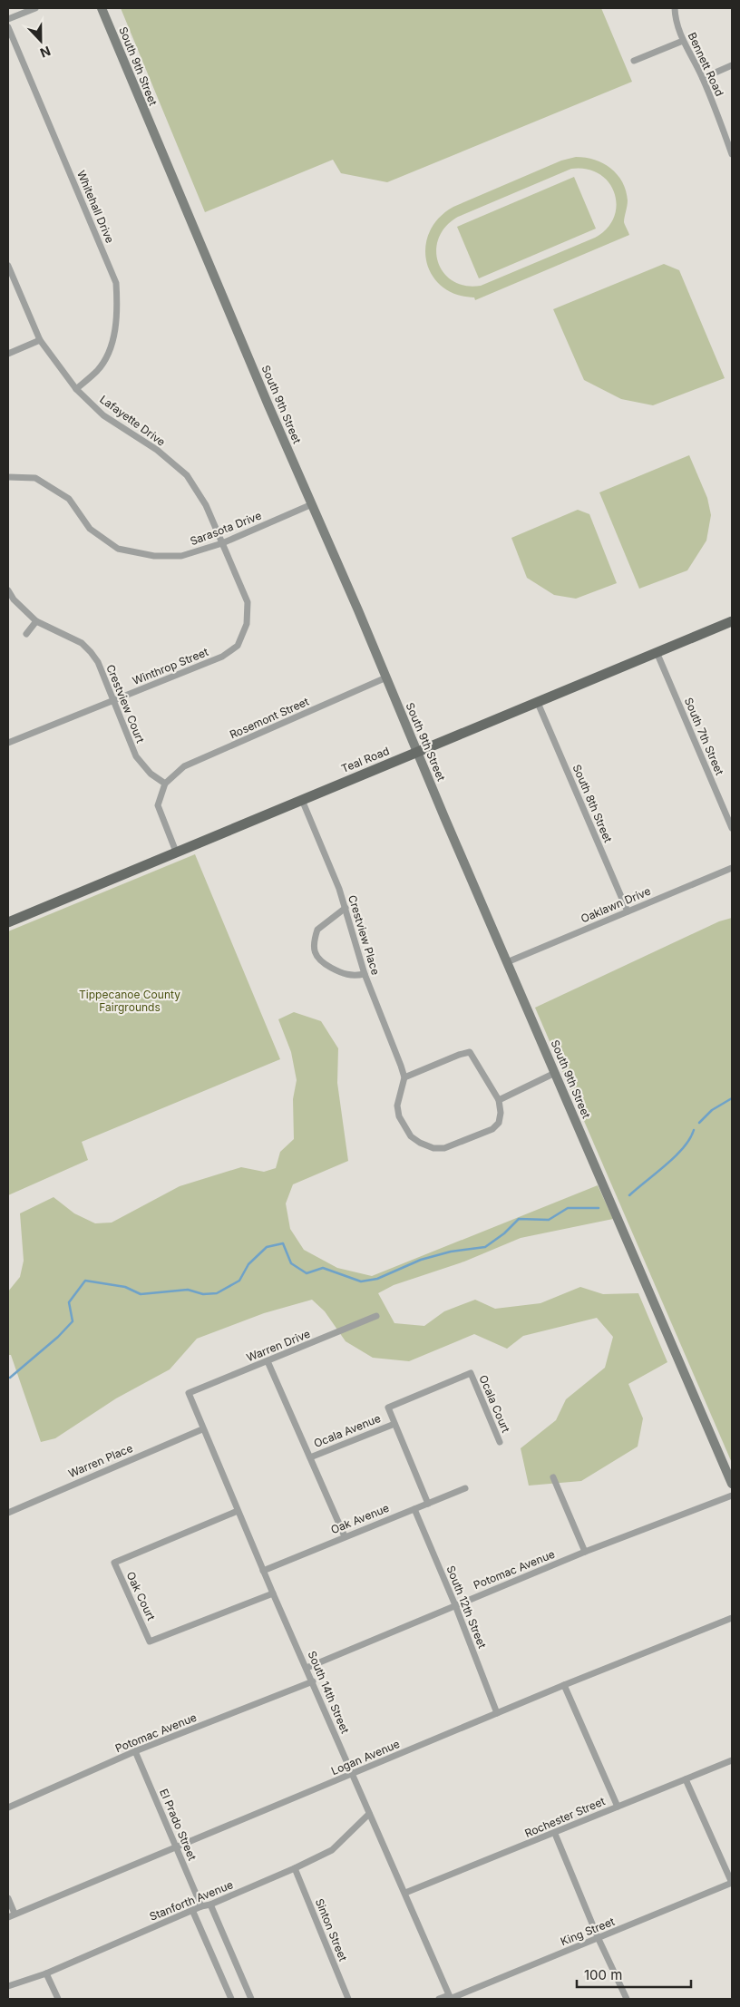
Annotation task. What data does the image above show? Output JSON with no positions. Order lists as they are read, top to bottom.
{
  "streets": {
    "main road": ["Teal Road"],
    "street": [
      "Bennett Road",
      "South 9th Street",
      "Whitehall Drive",
      "Lafayette Drive",
      "Sarasota Drive",
      "Winthrop Street",
      "Crestview Court",
      "Rosemont Street",
      "South 7th Street",
      "South 8th Street",
      "Oaklawn Drive",
      "Crestview Place",
      "Warren Drive",
      "Ocala Court",
      "Ocala Avenue",
      "Warren Place",
      "Oak Avenue",
      "Potomac Avenue",
      "Oak Court",
      "South 12th Street",
      "South 14th Street",
      "Logan Avenue",
      "Rochester Street",
      "El Prado Street",
      "Stanforth Avenue",
      "Sinton Street",
      "King Street"
    ]
  },
  "crossings": [
    ["South 9th Street", "Sarasota Drive"],
    ["South 9th Street", "Rosemont Street"],
    ["South 9th Street", "Teal Road"],
    ["South 9th Street", "Oaklawn Drive"],
    ["Whitehall Drive", "Lafayette Drive"],
    ["Lafayette Drive", "Sarasota Drive"],
    ["Lafayette Drive", "Winthrop Street"],
    ["Sarasota Drive", "Winthrop Street"],
    ["Winthrop Street", "Crestview Court"],
    ["Crestview Court", "Rosemont Street"],
    ["South 7th Street", "Teal Road"],
    ["Teal Road", "South 8th Street"],
    ["Teal Road", "Crestview Place"],
    ["South 8th Street", "Oaklawn Drive"],
    ["Warren Drive", "South 14th Street"],
    ["Ocala Court", "Ocala Avenue"],
    ["Warren Place", "South 14th Street"],
    ["Oak Avenue", "South 12th Street"],
    ["Oak Avenue", "South 14th Street"],
    ["Potomac Avenue", "South 12th Street"],
    ["Potomac Avenue", "South 14th Street"],
    ["Potomac Avenue", "El Prado Street"],
    ["Oak Court", "South 14th Street"],
    ["South 12th Street", "Logan Avenue"],
    ["South 14th Street", "Logan Avenue"],
    ["South 14th Street", "Rochester Street"],
    ["South 14th Street", "Stanforth Avenue"],
    ["South 14th Street", "King Street"],
    ["Logan Avenue", "El Prado Street"],
    ["El Prado Street", "Stanforth Avenue"],
    ["Stanforth Avenue", "Sinton Street"]
  ],
  "parks": ["Tippecanoe County Fairgrounds"],
  "scale_bar": "100 m",
  "north": "bottom"
}
